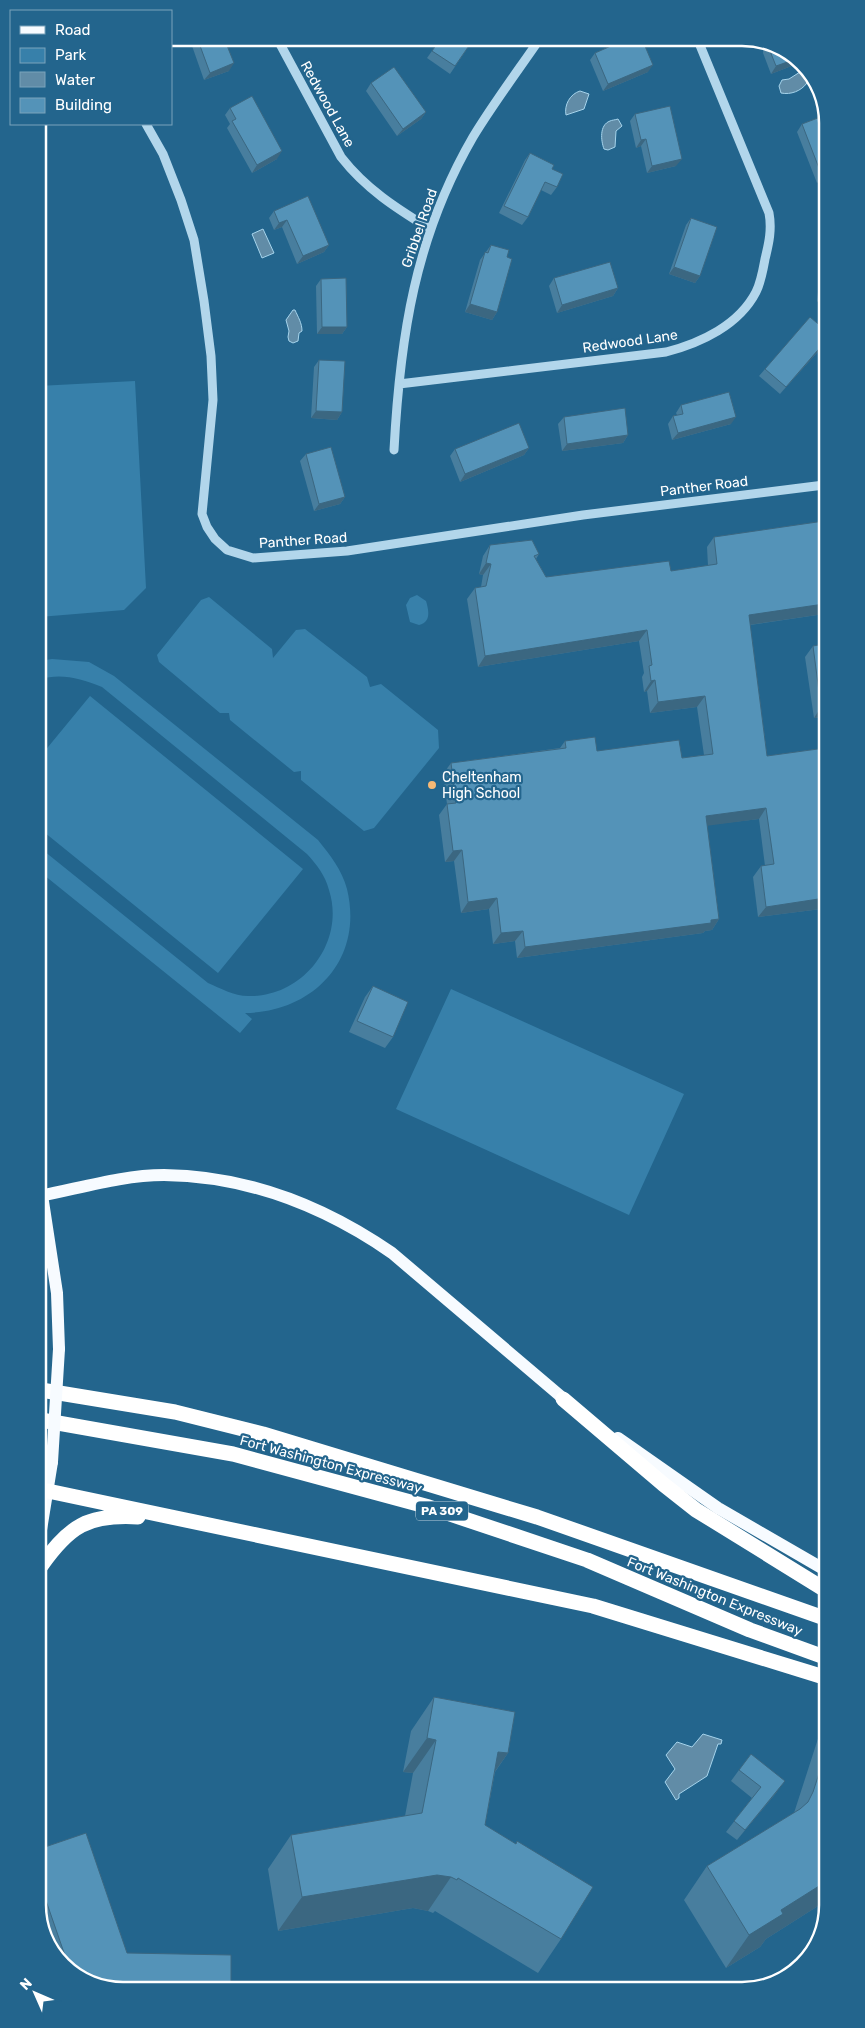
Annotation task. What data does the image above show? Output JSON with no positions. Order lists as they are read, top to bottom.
{
  "streets": {
    "highway": ["Fort Washington Expressway", "PA 309"],
    "street": ["Redwood Lane", "Gribbel Road", "Panther Road"]
  },
  "crossings": [
    ["Redwood Lane", "Gribbel Road"]
  ],
  "places": ["Cheltenham High School"],
  "legend": [
    "Road",
    "Park",
    "Water",
    "Building"
  ],
  "north": "top left"
}
